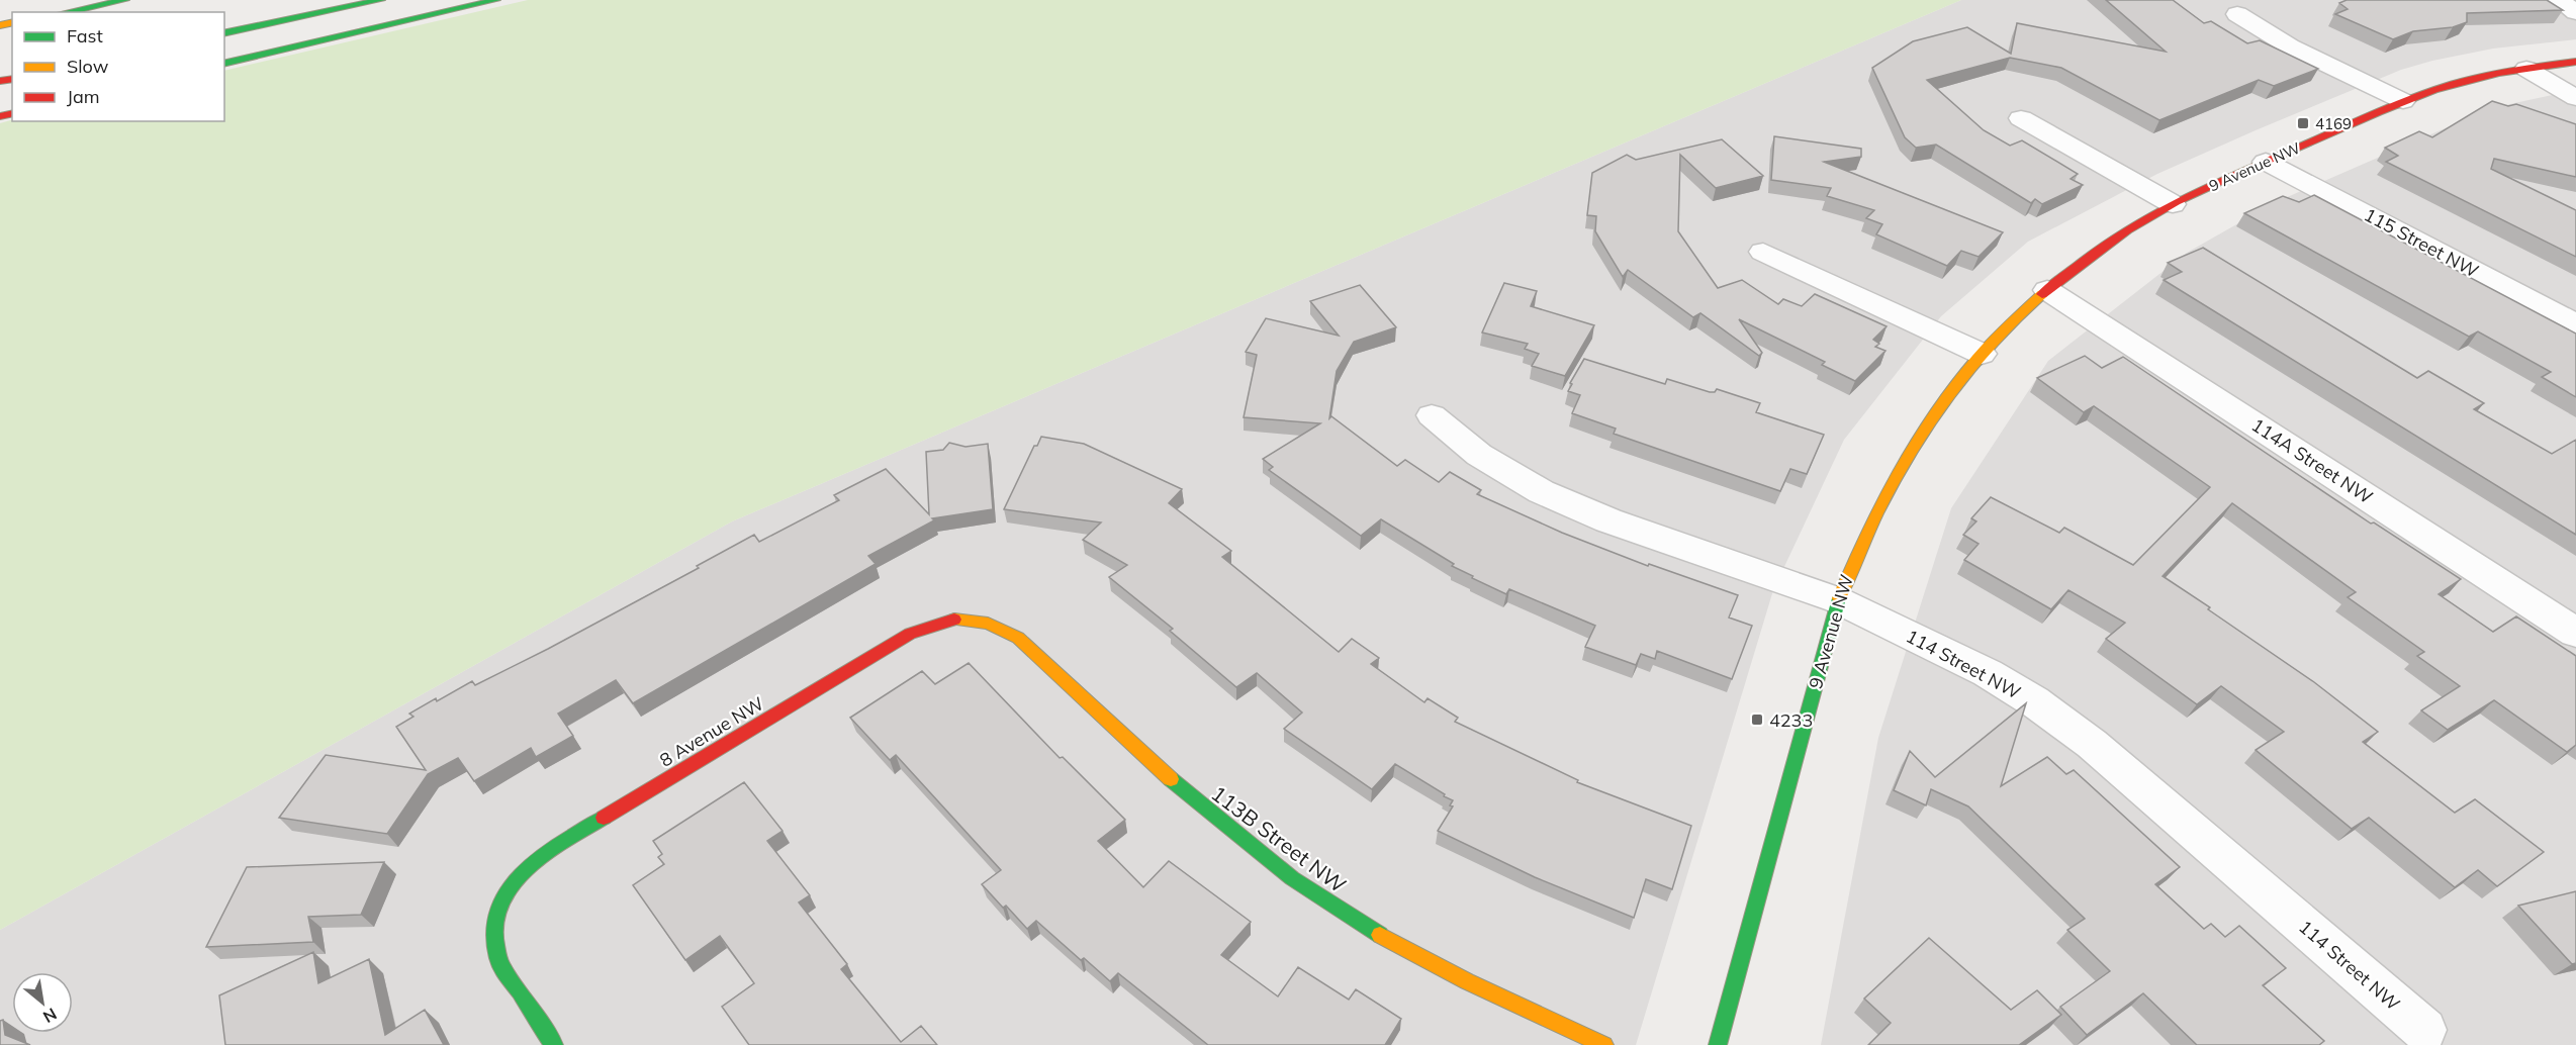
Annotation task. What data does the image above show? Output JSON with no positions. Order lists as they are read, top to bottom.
{
  "streets": {
    "main road": ["9 Avenue NW", "8 Avenue NW", "113B Street NW"],
    "street": ["115 Street NW", "114A Street NW", "114 Street NW"]
  },
  "crossings": [
    ["9 Avenue NW", "115 Street NW"],
    ["9 Avenue NW", "114A Street NW"],
    ["9 Avenue NW", "114 Street NW"],
    ["8 Avenue NW", "113B Street NW"]
  ],
  "places": {
    "transit": ["4169", "4233"]
  },
  "legend": ["Fast", "Slow", "Jam"],
  "north": "bottom right"
}
